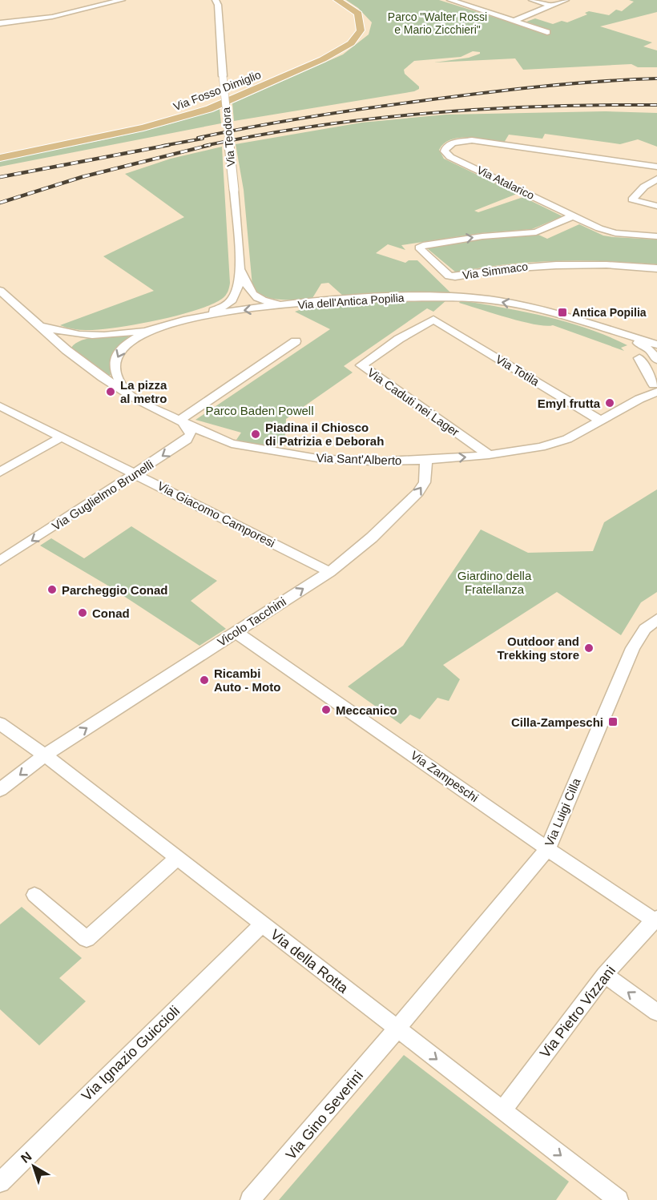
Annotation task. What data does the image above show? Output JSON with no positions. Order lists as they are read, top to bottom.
{
  "streets": {
    "main road": ["Via Fosso Dimiglio"],
    "street": [
      "Via Teodora",
      "Via Atalarico",
      "Via Simmaco",
      "Via dell'Antica Popilia",
      "Via Totila",
      "Via Caduti nei Lager",
      "Via Sant'Alberto",
      "Via Guglielmo Brunelli",
      "Via Giacomo Camporesi",
      "Vicolo Tacchini",
      "Via Zampeschi",
      "Via Luigi Cilla",
      "Via della Rotta",
      "Via Pietro Vizzani",
      "Via Ignazio Guiccioli",
      "Via Gino Severini"
    ]
  },
  "crossings": [
    ["Via Teodora", "Via dell'Antica Popilia"],
    ["Via Atalarico", "Via Simmaco"],
    ["Via dell'Antica Popilia", "Via Sant'Alberto"],
    ["Via Totila", "Via Caduti nei Lager"],
    ["Via Totila", "Via Sant'Alberto"],
    ["Via Caduti nei Lager", "Via Sant'Alberto"],
    ["Via Sant'Alberto", "Via Guglielmo Brunelli"],
    ["Via Sant'Alberto", "Vicolo Tacchini"],
    ["Via Guglielmo Brunelli", "Via Giacomo Camporesi"],
    ["Via Giacomo Camporesi", "Vicolo Tacchini"],
    ["Vicolo Tacchini", "Via Zampeschi"],
    ["Vicolo Tacchini", "Via della Rotta"],
    ["Via Zampeschi", "Via Luigi Cilla"],
    ["Via Zampeschi", "Via Pietro Vizzani"],
    ["Via Luigi Cilla", "Via della Rotta"],
    ["Via Luigi Cilla", "Via Gino Severini"],
    ["Via della Rotta", "Via Pietro Vizzani"],
    ["Via della Rotta", "Via Ignazio Guiccioli"],
    ["Via della Rotta", "Via Gino Severini"]
  ],
  "one_way": ["Via della Rotta"],
  "parks": ["Parco \"Walter Rossi e Mario Zicchieri\"", "Parco Baden Powell", "Giardino della Fratellanza"],
  "places": {
    "transit": ["Antica Popilia", "Cilla-Zampeschi"],
    "other": [
      "La pizza al metro",
      "Emyl frutta",
      "Piadina il Chiosco di Patrizia e Deborah",
      "Parcheggio Conad",
      "Conad",
      "Outdoor and Trekking store",
      "Ricambi Auto - Moto",
      "Meccanico"
    ]
  },
  "north": "top left"
}
